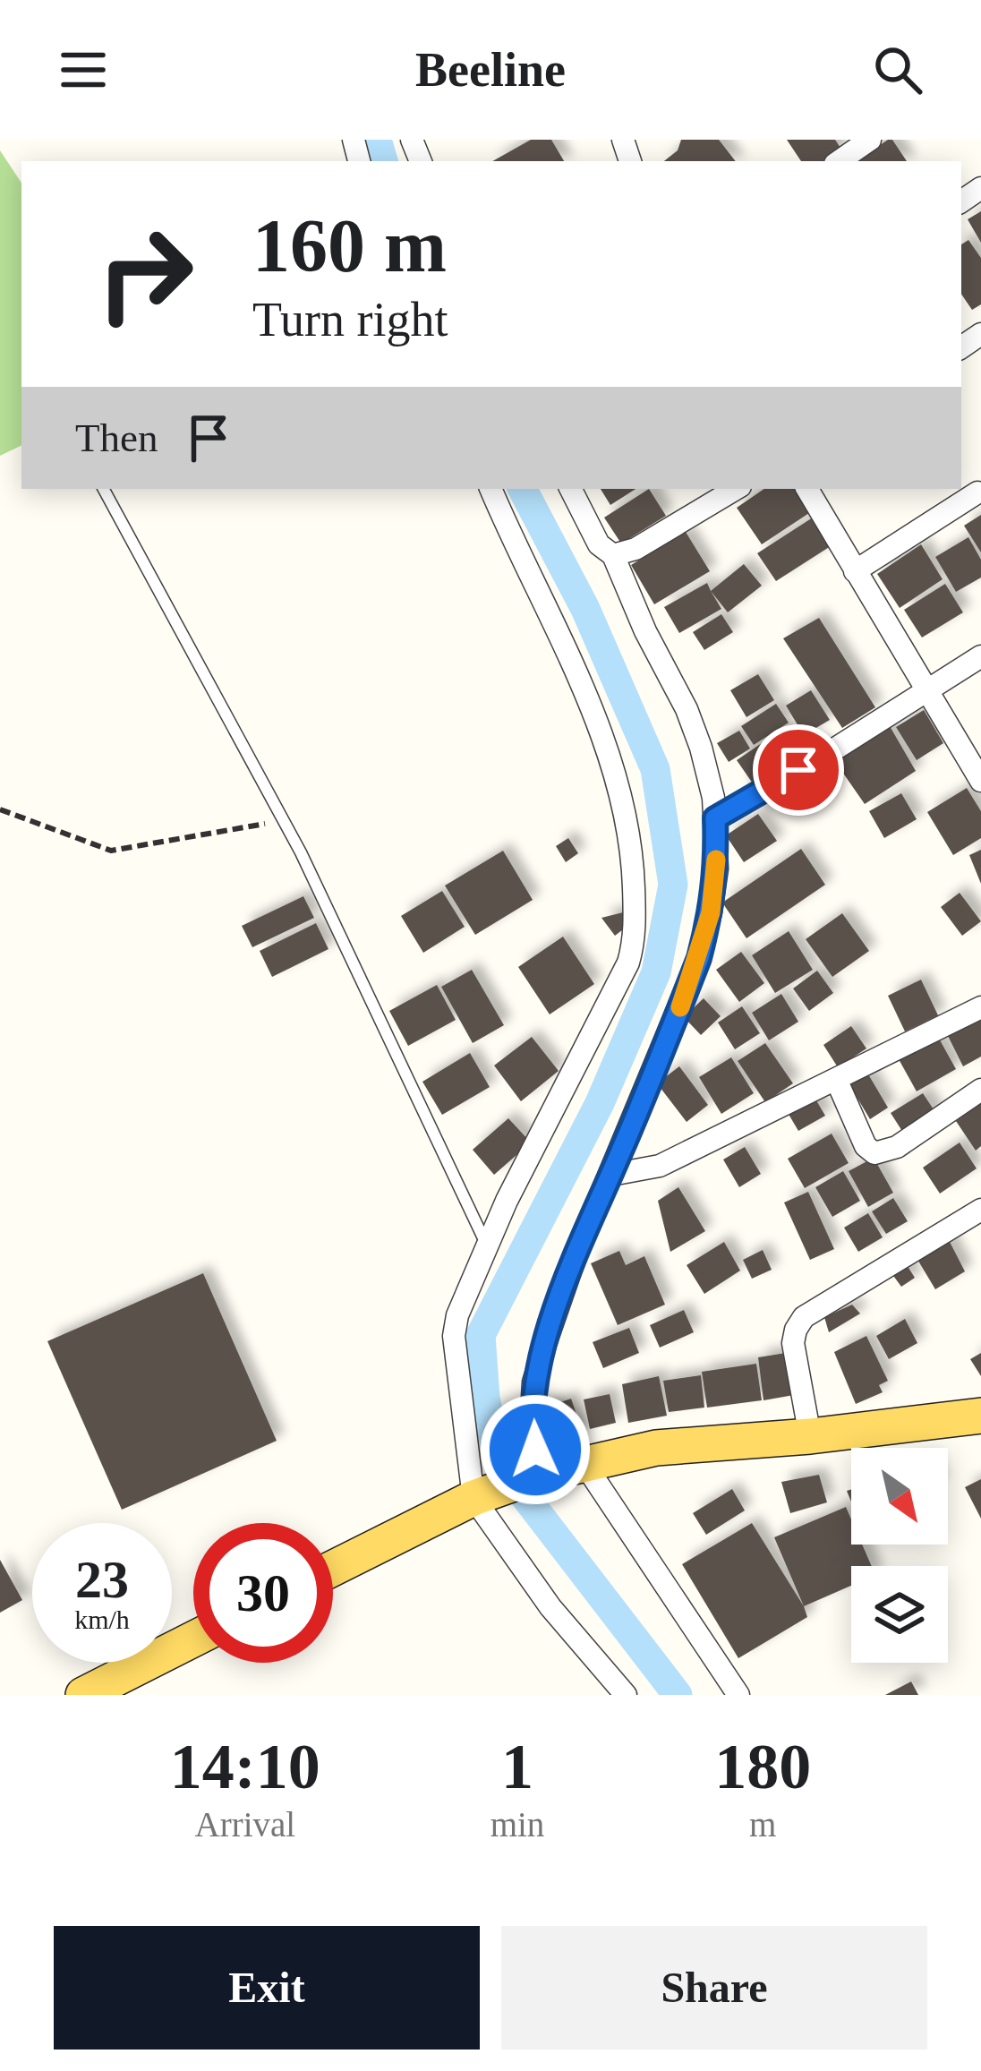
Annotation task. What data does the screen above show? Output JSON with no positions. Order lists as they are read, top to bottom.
{
  "north": "bottom right",
  "page": {
    "header": "Beeline",
    "turn": ["160 m", "Turn right"],
    "then": "Then",
    "speed": "23 km/h",
    "limit": "30",
    "eta": [
      "14:10",
      "Arrival",
      "1",
      "min",
      "180",
      "m"
    ],
    "buttons": ["Exit", "Share"]
  }
}
